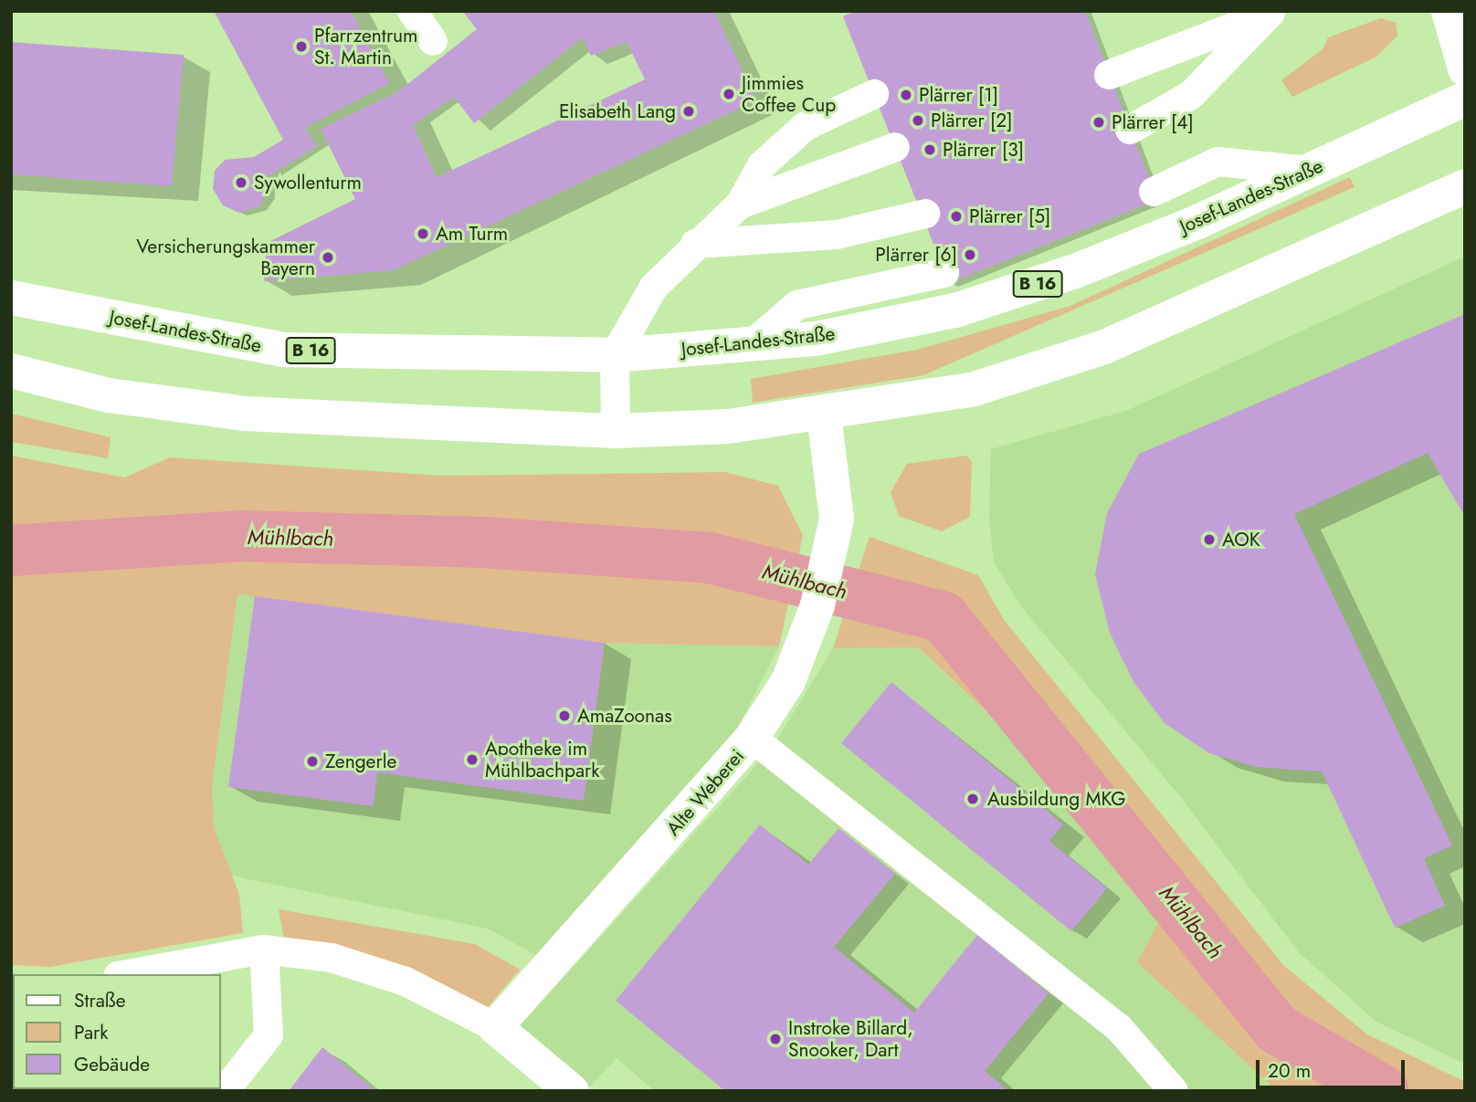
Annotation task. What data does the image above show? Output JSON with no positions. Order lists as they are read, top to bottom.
{
  "streets": {
    "main road": ["Josef-Landes-Straße", "B 16", "Alte Weberei"]
  },
  "water": ["Mühlbach"],
  "places": [
    "Pfarrzentrum St. Martin",
    "Jimmies Coffee Cup",
    "Plärrer [1]",
    "Elisabeth Lang",
    "Plärrer [2]",
    "Plärrer [4]",
    "Plärrer [3]",
    "Sywollenturm",
    "Plärrer [5]",
    "Am Turm",
    "Plärrer [6]",
    "Versicherungskammer Bayern",
    "AOK",
    "AmaZoonas",
    "Apotheke im Mühlbachpark",
    "Zengerle",
    "Ausbildung MKG",
    "Instroke Billard, Snooker, Dart"
  ],
  "legend": ["Straße", "Park", "Gebäude"],
  "scale_bar": "20 m"
}
